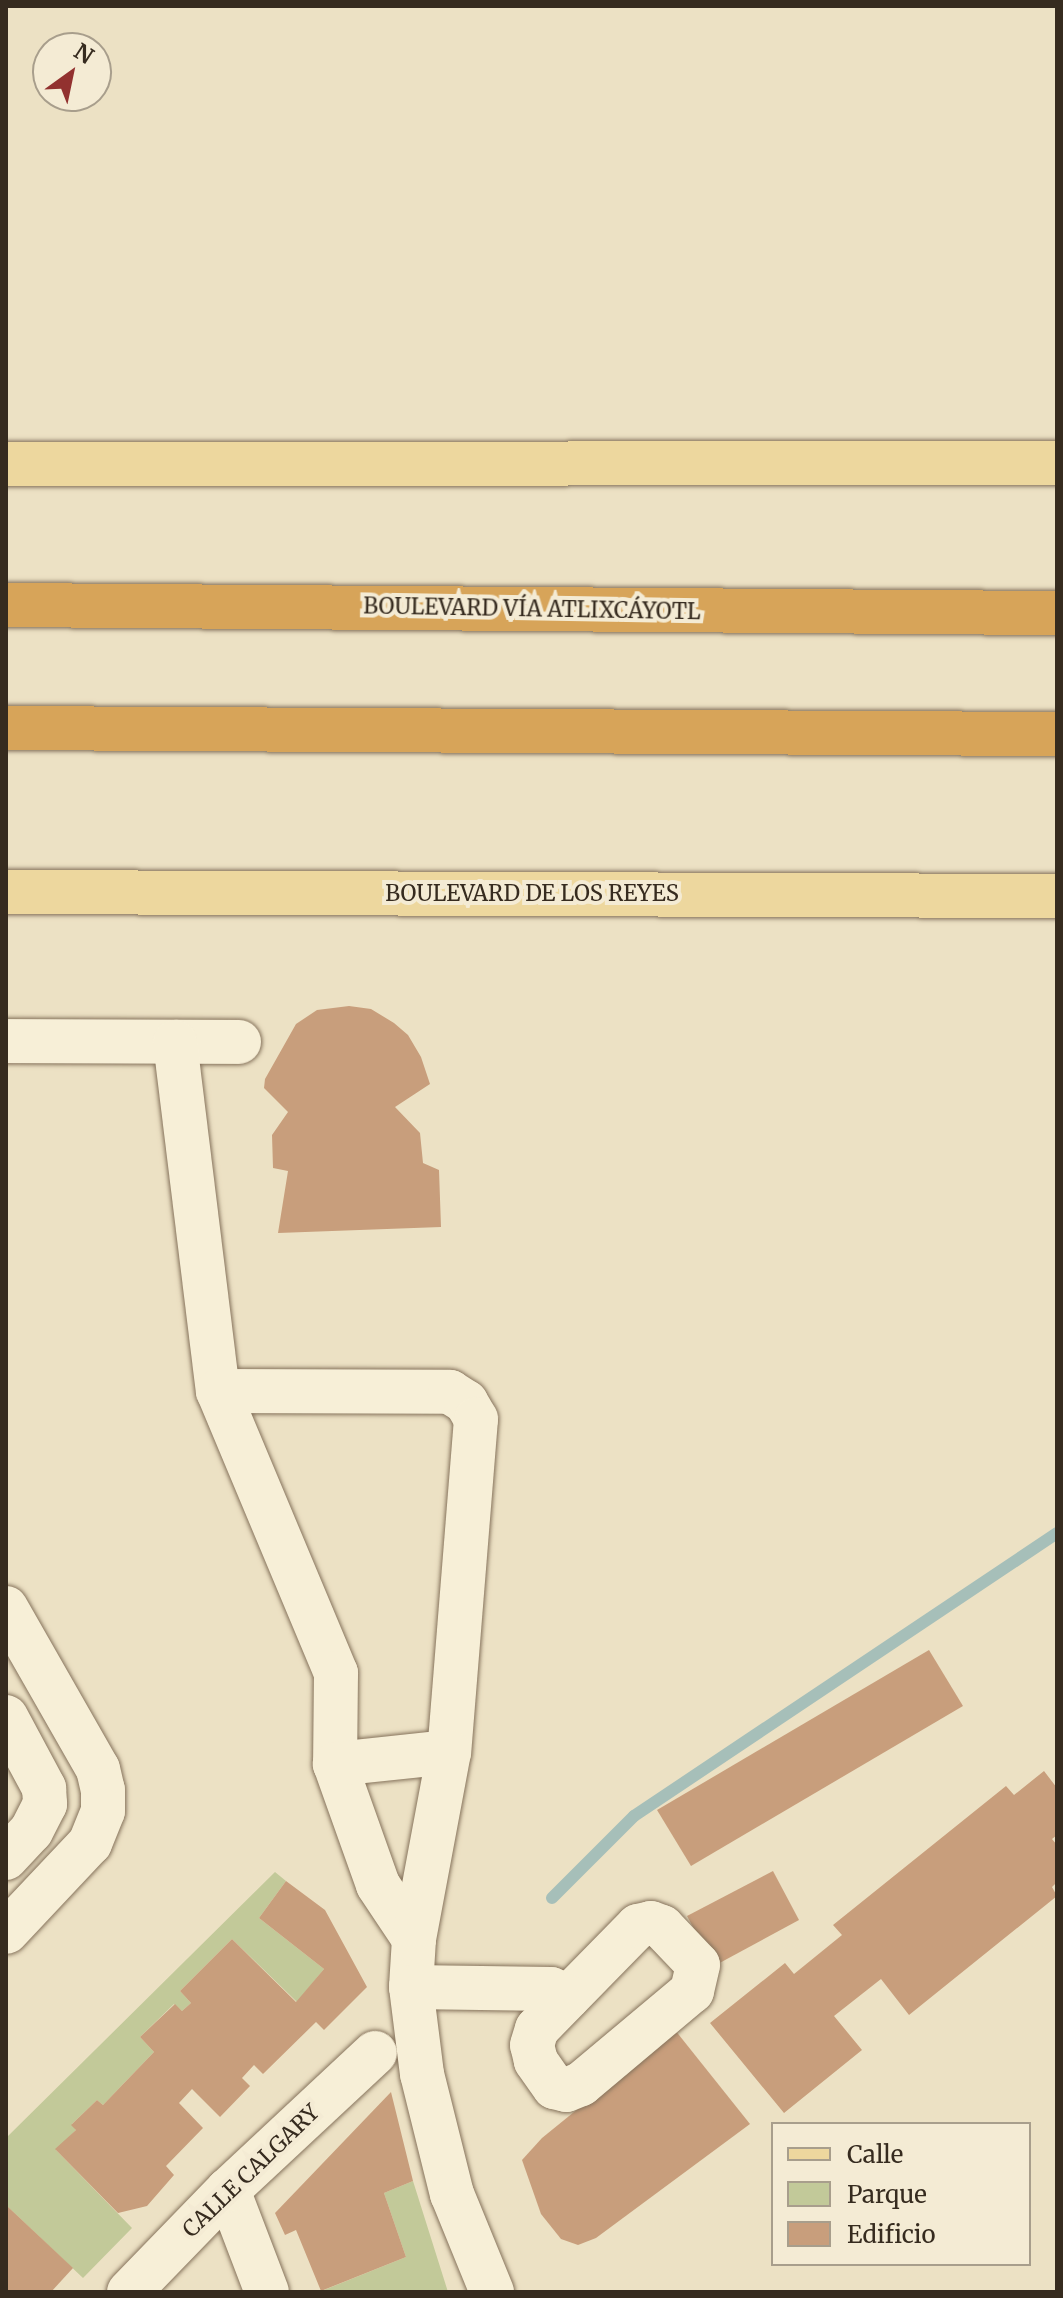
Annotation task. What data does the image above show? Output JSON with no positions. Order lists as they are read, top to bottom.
{
  "streets": {
    "highway": ["BOULEVARD VÍA ATLIXCÁYOTL"],
    "main road": ["BOULEVARD DE LOS REYES"],
    "street": ["CALLE CALGARY"]
  },
  "legend": ["Calle", "Parque", "Edificio"],
  "north": "top right"
}
